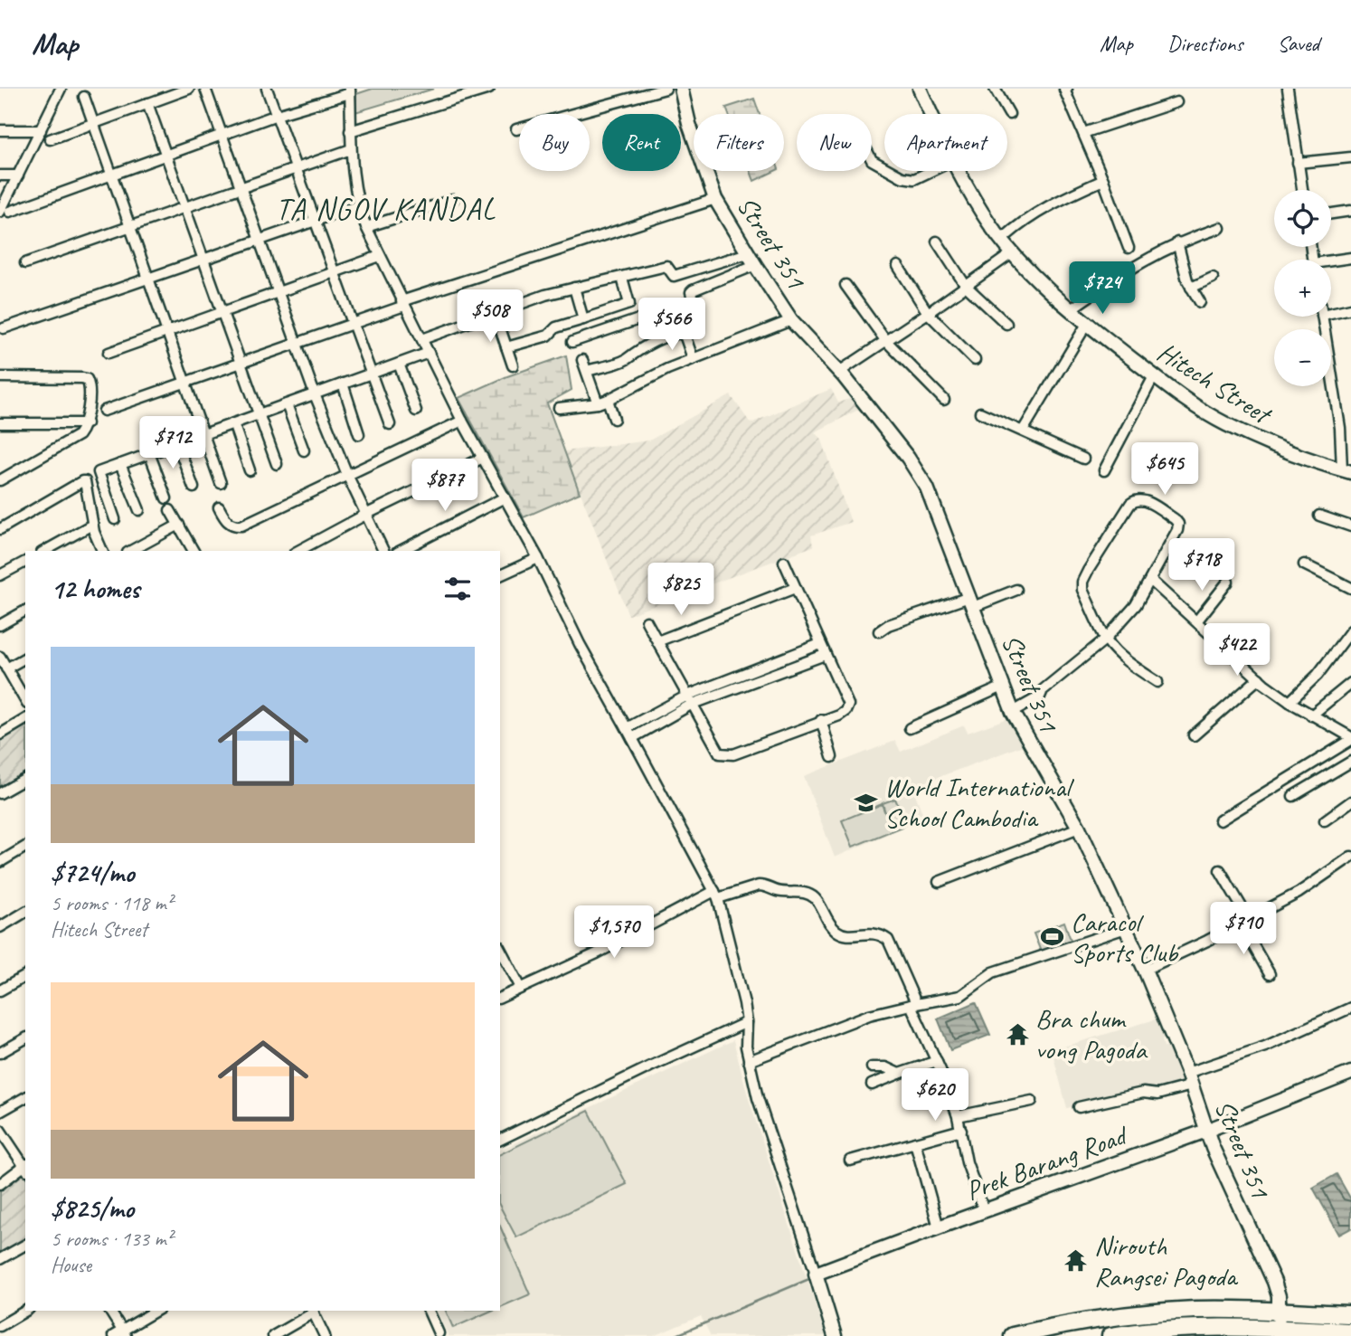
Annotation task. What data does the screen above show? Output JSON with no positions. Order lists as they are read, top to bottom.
{
  "streets": {
    "street": ["Street 351", "Hitech Street", "Prek Barang Road"]
  },
  "crossings": [
    ["Street 351", "Prek Barang Road"]
  ],
  "districts": ["TA NGOV KANDAL"],
  "places": {
    "school or university": ["World International School Cambodia"],
    "sports": ["Caracol Sports Club"],
    "temple": ["Bra chum vong Pagoda", "Nirouth Rangsei Pagoda"]
  },
  "page": {
    "header": "Map",
    "nav": ["Map", "Directions", "Saved"],
    "chip": [
      "Buy",
      "Rent",
      "Filters",
      "New",
      "Apartment"
    ],
    "map_buttons": ["+", "−"],
    "price": [
      "$724",
      "$508",
      "$566",
      "$712",
      "$645",
      "$877",
      "$718",
      "$825",
      "$422",
      "$710",
      "$1,570",
      "$620"
    ],
    "heading": "12 homes",
    "list": [
      {
        "name": "$724/mo",
        "note": "5 rooms · 118 m² · Hitech Street"
      },
      {
        "name": "$825/mo",
        "note": "5 rooms · 133 m² · House"
      }
    ]
  }
}
